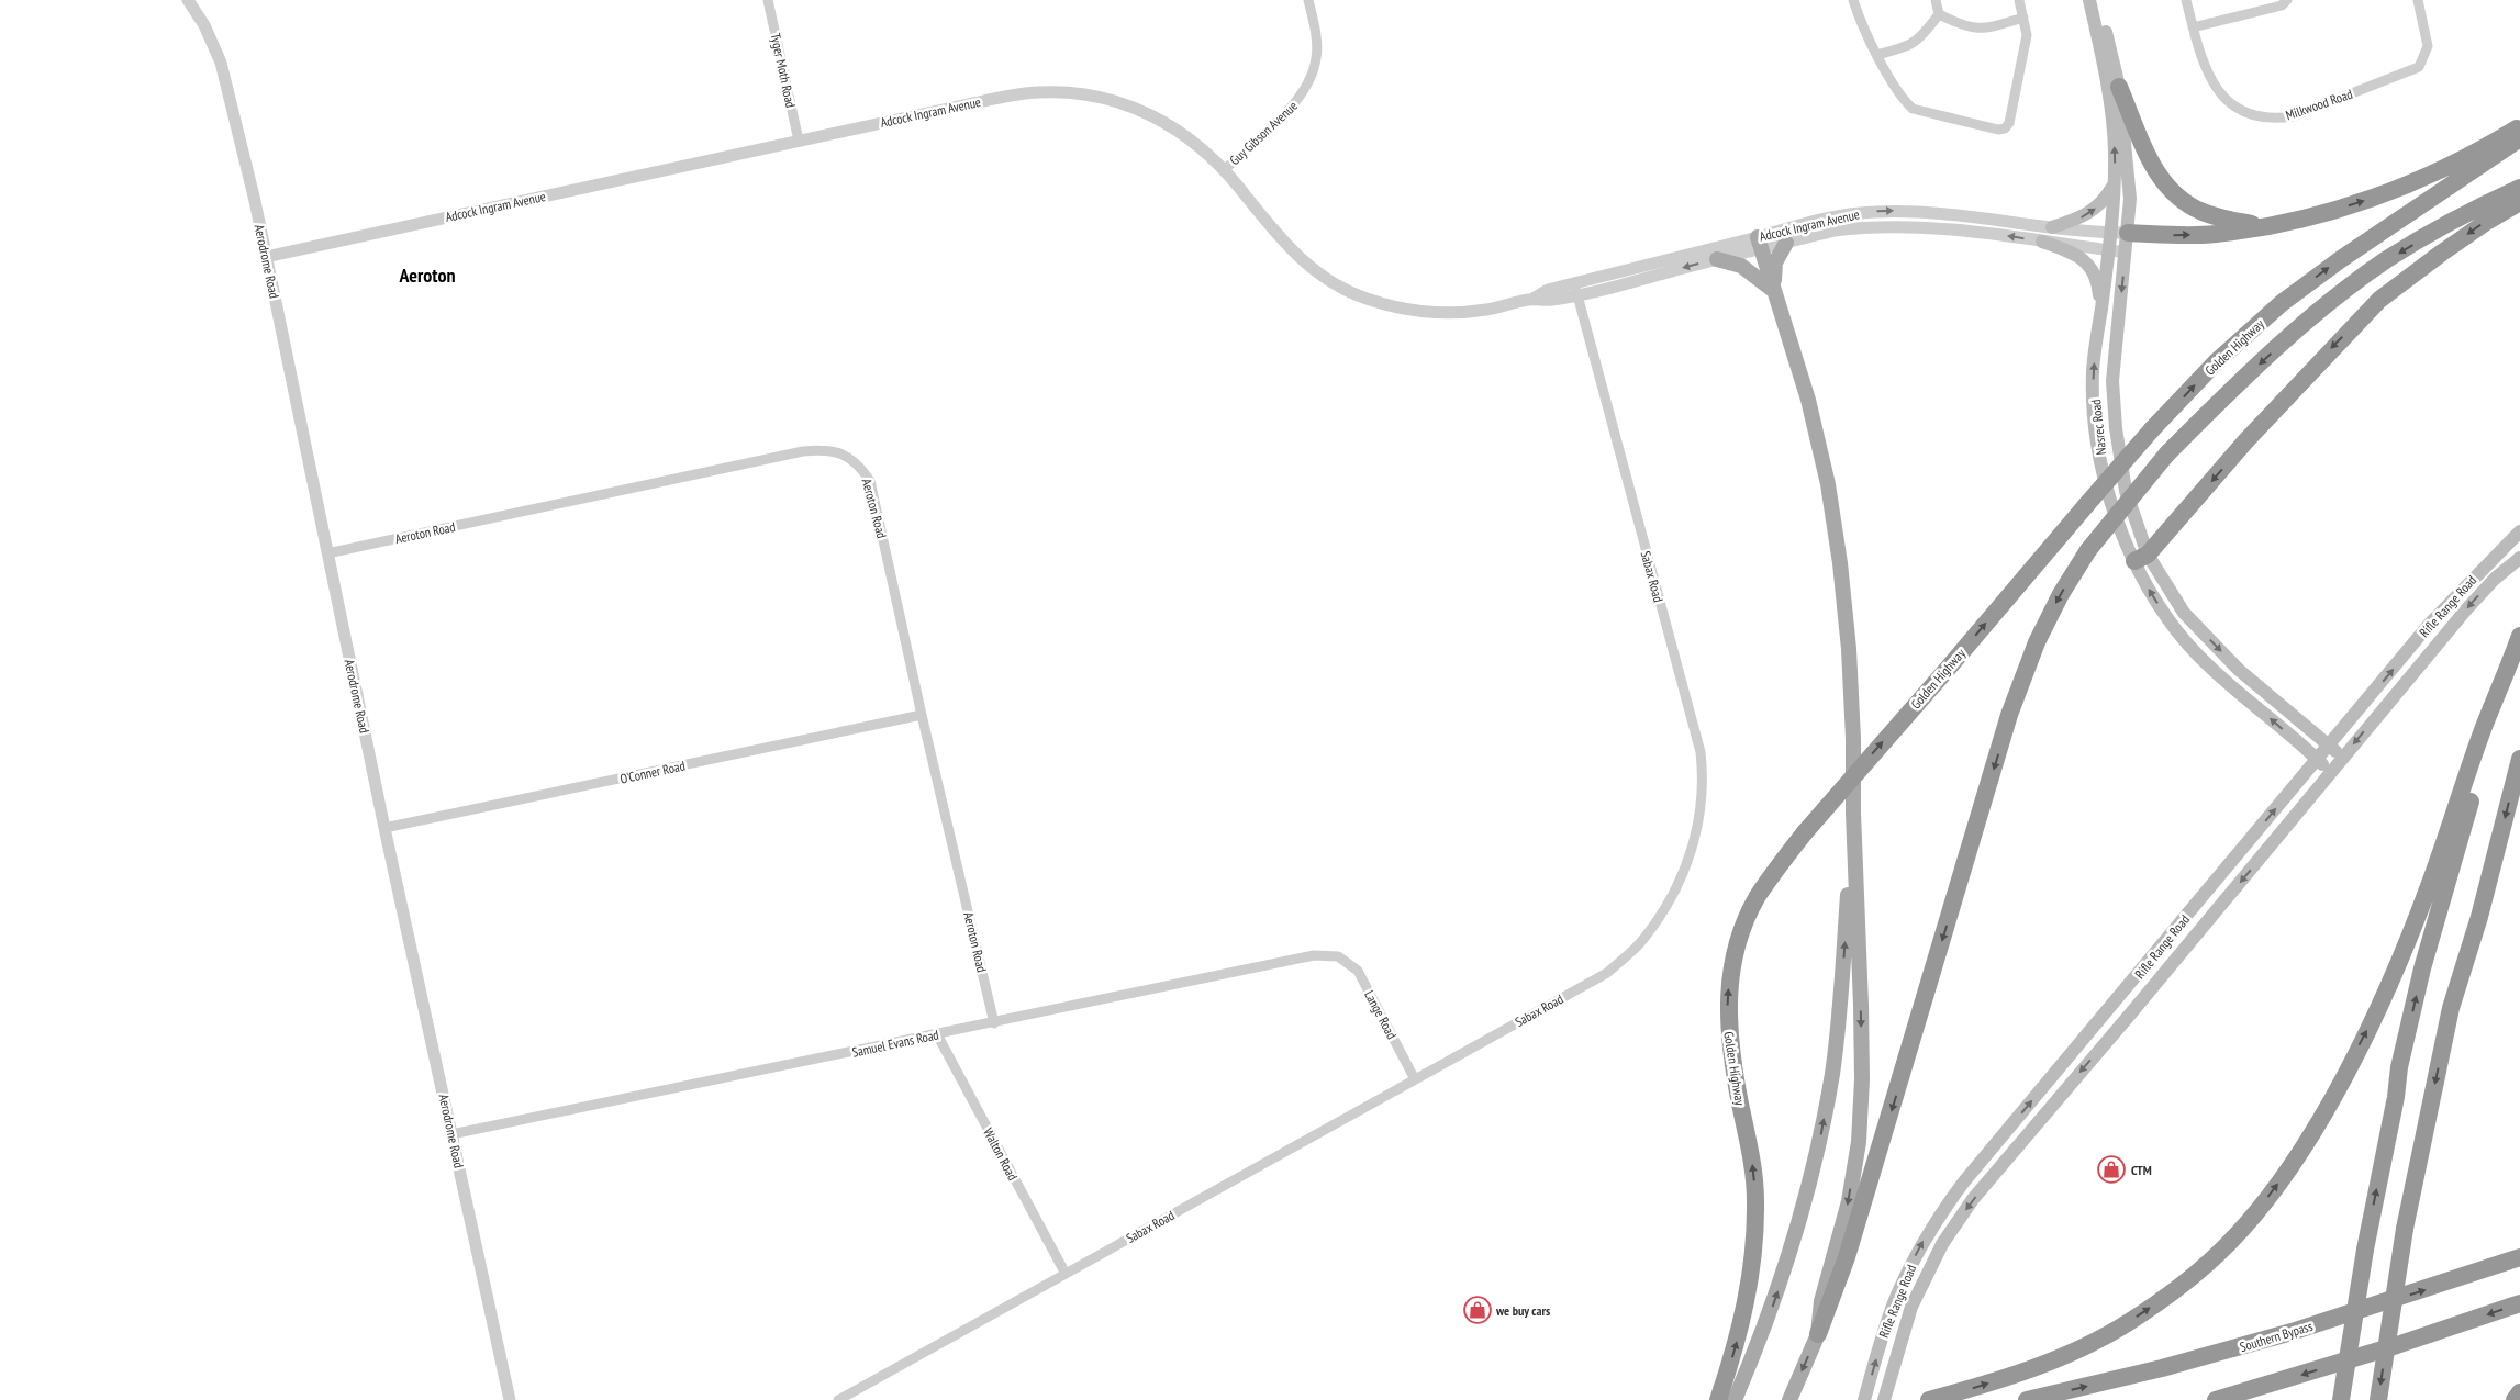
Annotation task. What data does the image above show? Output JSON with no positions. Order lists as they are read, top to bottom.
{
  "streets": {
    "highway": ["Golden Highway", "Southern Bypass"],
    "main road": ["Nasrec Road", "Rifle Range Road"],
    "street": [
      "Tyger Moth Road",
      "Milkwood Road",
      "Adcock Ingram Avenue",
      "Guy Gibson Avenue",
      "Aerodrome Road",
      "Aeroton Road",
      "Sabax Road",
      "O'Conner Road",
      "Lange Road",
      "Samuel Evans Road",
      "Walton Road"
    ]
  },
  "crossings": [
    ["Tyger Moth Road", "Adcock Ingram Avenue"],
    ["Adcock Ingram Avenue", "Guy Gibson Avenue"],
    ["Adcock Ingram Avenue", "Aerodrome Road"],
    ["Adcock Ingram Avenue", "Nasrec Road"],
    ["Adcock Ingram Avenue", "Sabax Road"],
    ["Aerodrome Road", "Aeroton Road"],
    ["Aerodrome Road", "O'Conner Road"],
    ["Aerodrome Road", "Samuel Evans Road"],
    ["Nasrec Road", "Rifle Range Road"],
    ["Aeroton Road", "O'Conner Road"],
    ["Aeroton Road", "Samuel Evans Road"],
    ["Sabax Road", "Lange Road"],
    ["Sabax Road", "Walton Road"],
    ["Lange Road", "Samuel Evans Road"],
    ["Samuel Evans Road", "Walton Road"]
  ],
  "districts": ["Aeroton"],
  "places": {
    "shop": ["CTM", "we buy cars"]
  }
}
